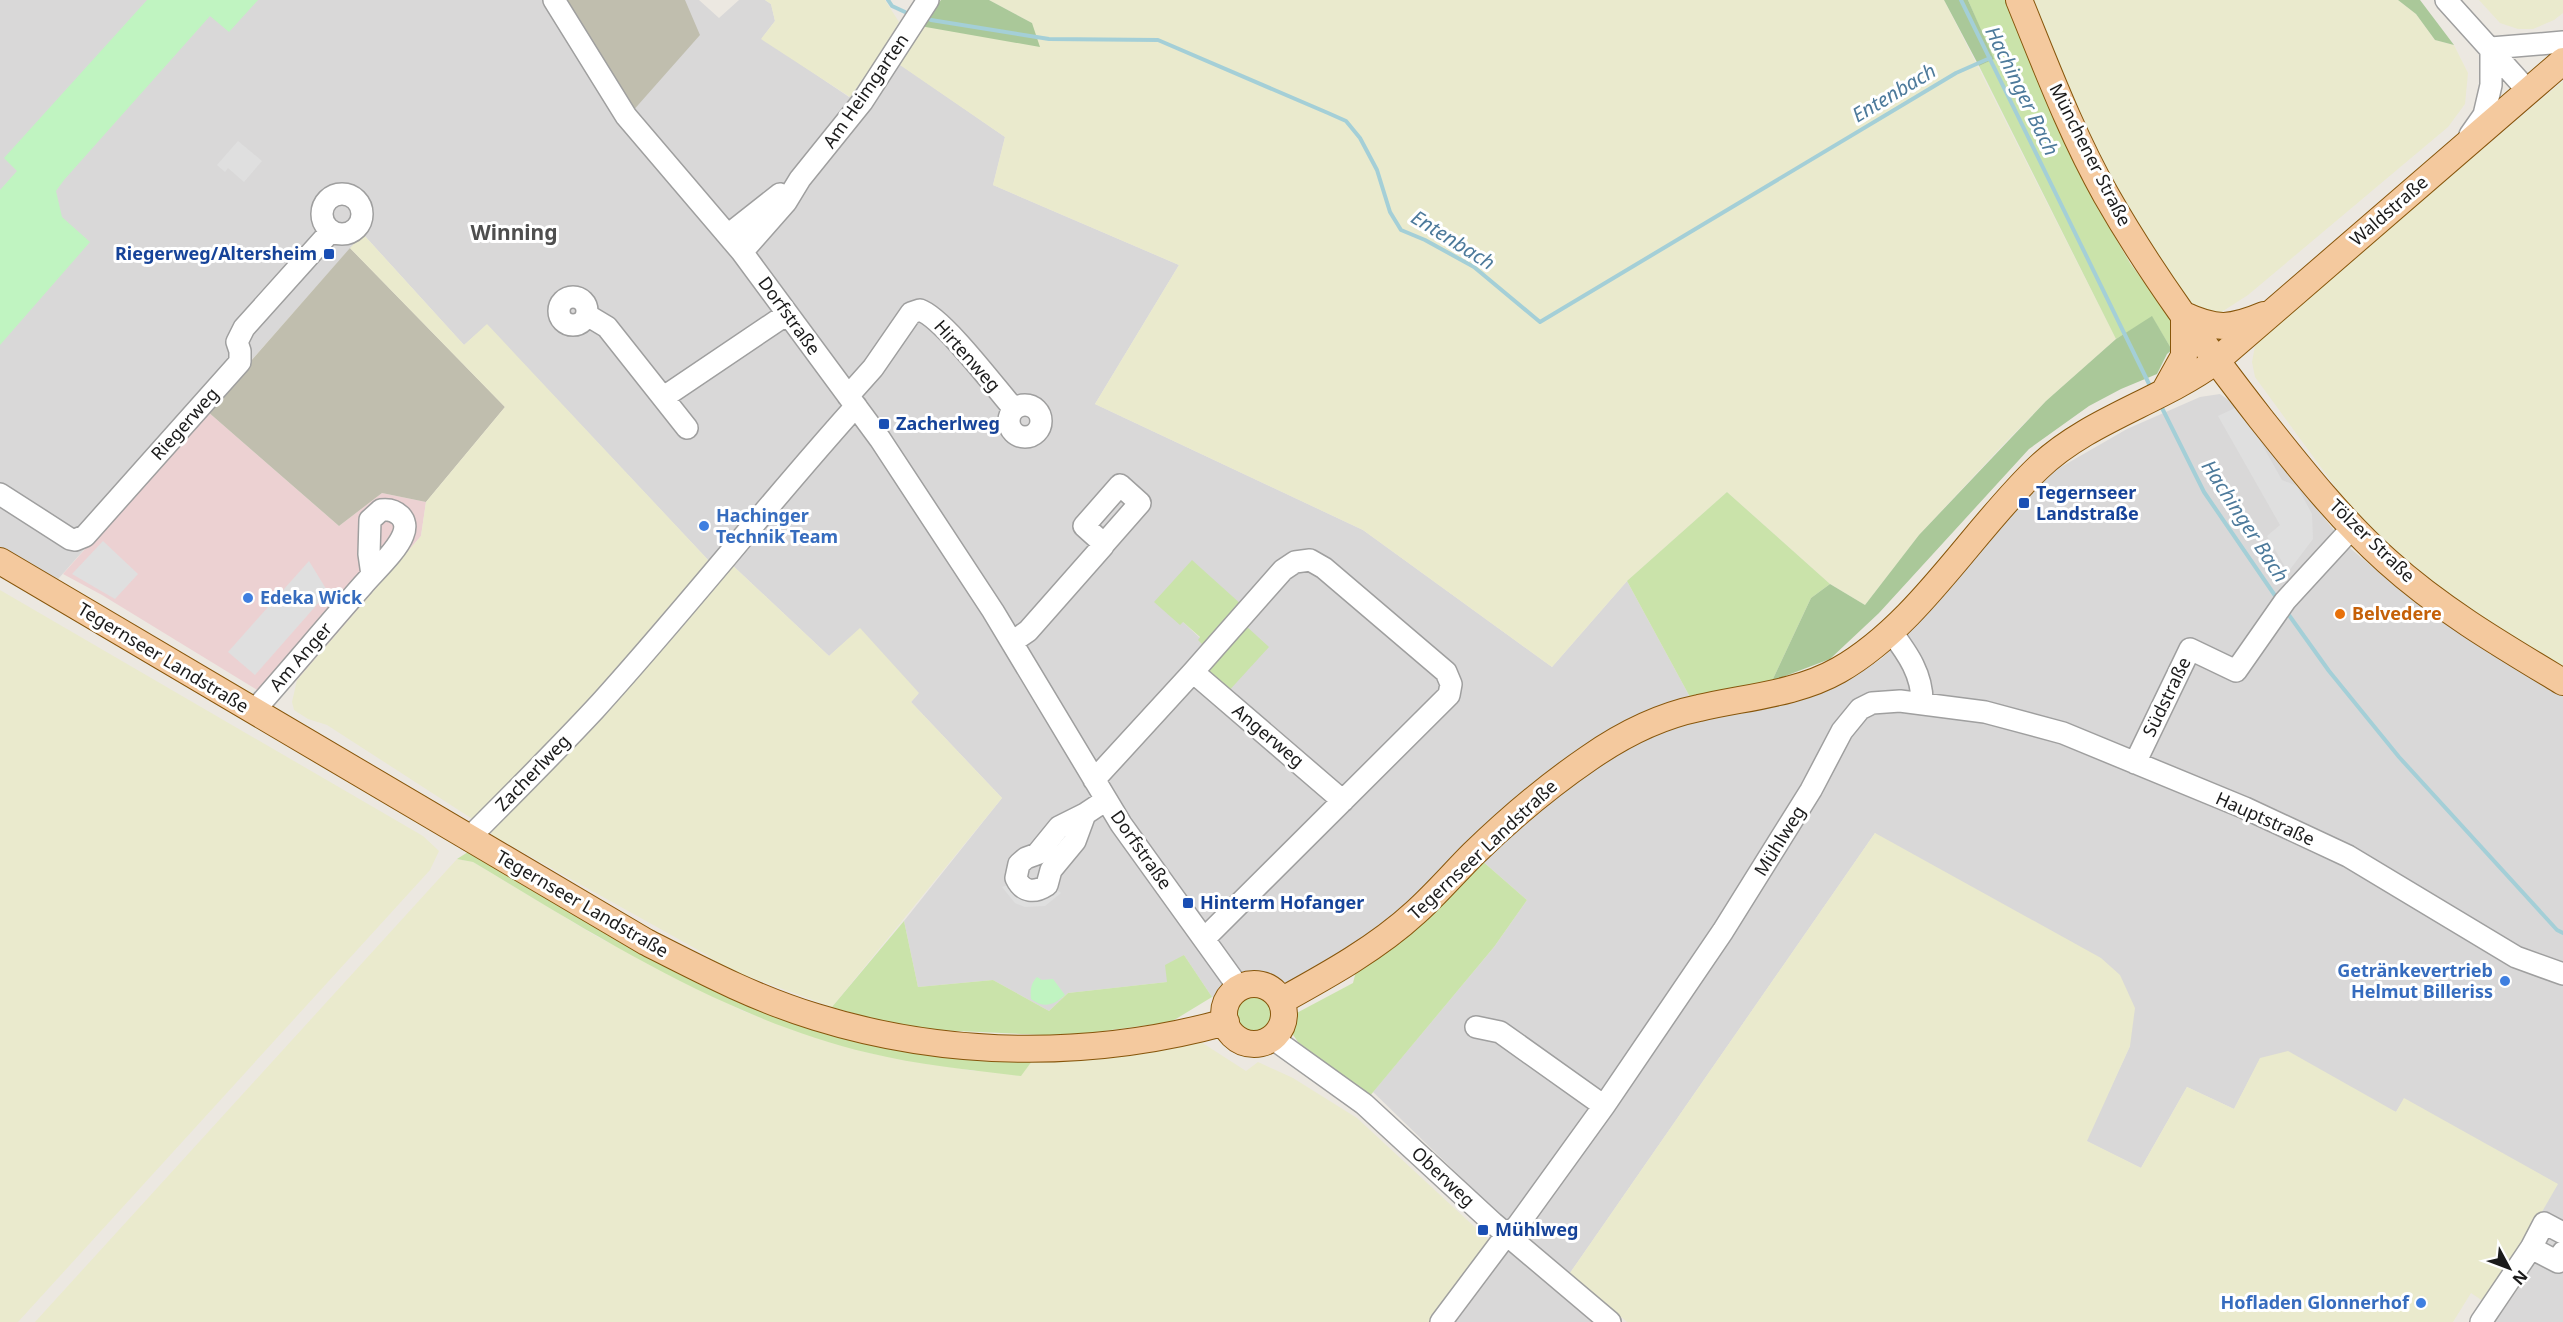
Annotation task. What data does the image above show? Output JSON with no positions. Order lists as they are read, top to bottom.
{
  "streets": {
    "main road": [
      "Münchener Straße",
      "Waldstraße",
      "Tölzer Straße",
      "Tegernseer Landstraße"
    ],
    "street": [
      "Am Heimgarten",
      "Dorfstraße",
      "Hirtenweg",
      "Riegerweg",
      "Am Anger",
      "Südstraße",
      "Angerweg",
      "Zacherlweg",
      "Hauptstraße",
      "Mühlweg",
      "Oberweg"
    ]
  },
  "crossings": [
    ["Am Heimgarten", "Dorfstraße"],
    ["Münchener Straße", "Waldstraße"],
    ["Münchener Straße", "Tölzer Straße"],
    ["Münchener Straße", "Tegernseer Landstraße"],
    ["Waldstraße", "Tölzer Straße"],
    ["Waldstraße", "Tegernseer Landstraße"],
    ["Dorfstraße", "Hirtenweg"],
    ["Dorfstraße", "Tegernseer Landstraße"],
    ["Dorfstraße", "Zacherlweg"],
    ["Dorfstraße", "Oberweg"],
    ["Hirtenweg", "Zacherlweg"],
    ["Tölzer Straße", "Tegernseer Landstraße"],
    ["Tölzer Straße", "Südstraße"],
    ["Am Anger", "Tegernseer Landstraße"],
    ["Tegernseer Landstraße", "Zacherlweg"],
    ["Tegernseer Landstraße", "Oberweg"],
    ["Südstraße", "Hauptstraße"],
    ["Hauptstraße", "Mühlweg"],
    ["Mühlweg", "Oberweg"]
  ],
  "districts": ["Winning"],
  "water": ["Hachinger Bach", "Entenbach"],
  "places": {
    "transit": [
      "Riegerweg/Altersheim",
      "Zacherlweg",
      "Tegernseer Landstraße",
      "Hinterm Hofanger",
      "Mühlweg"
    ],
    "other": [
      "Hachinger Technik Team",
      "Edeka Wick",
      "Belvedere",
      "Getränkevertrieb Helmut Billeriss",
      "Hofladen Glonnerhof"
    ]
  },
  "north": "bottom right"
}
